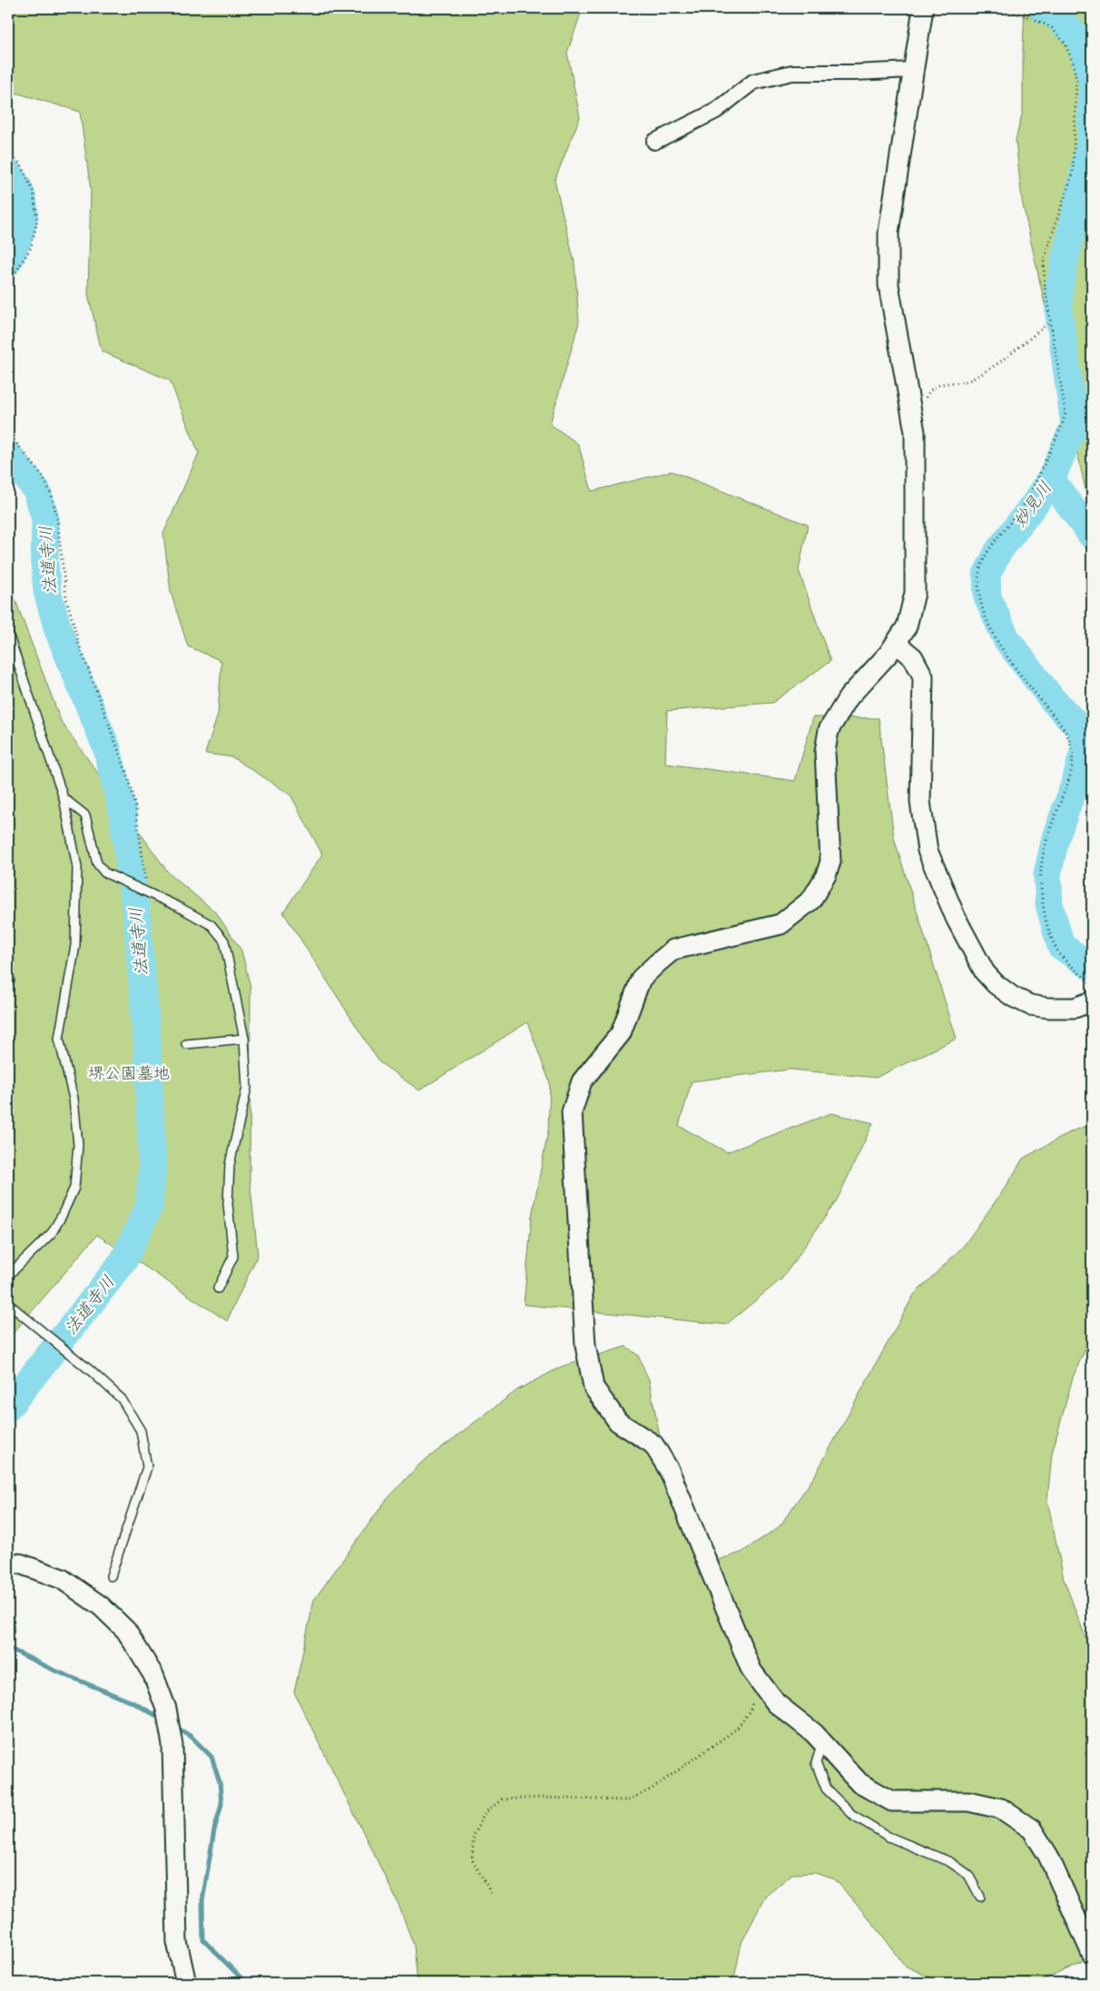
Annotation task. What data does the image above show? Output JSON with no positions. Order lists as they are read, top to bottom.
{
  "water": ["妙見川", "法道寺川"],
  "parks": ["堺公園墓地"]
}
